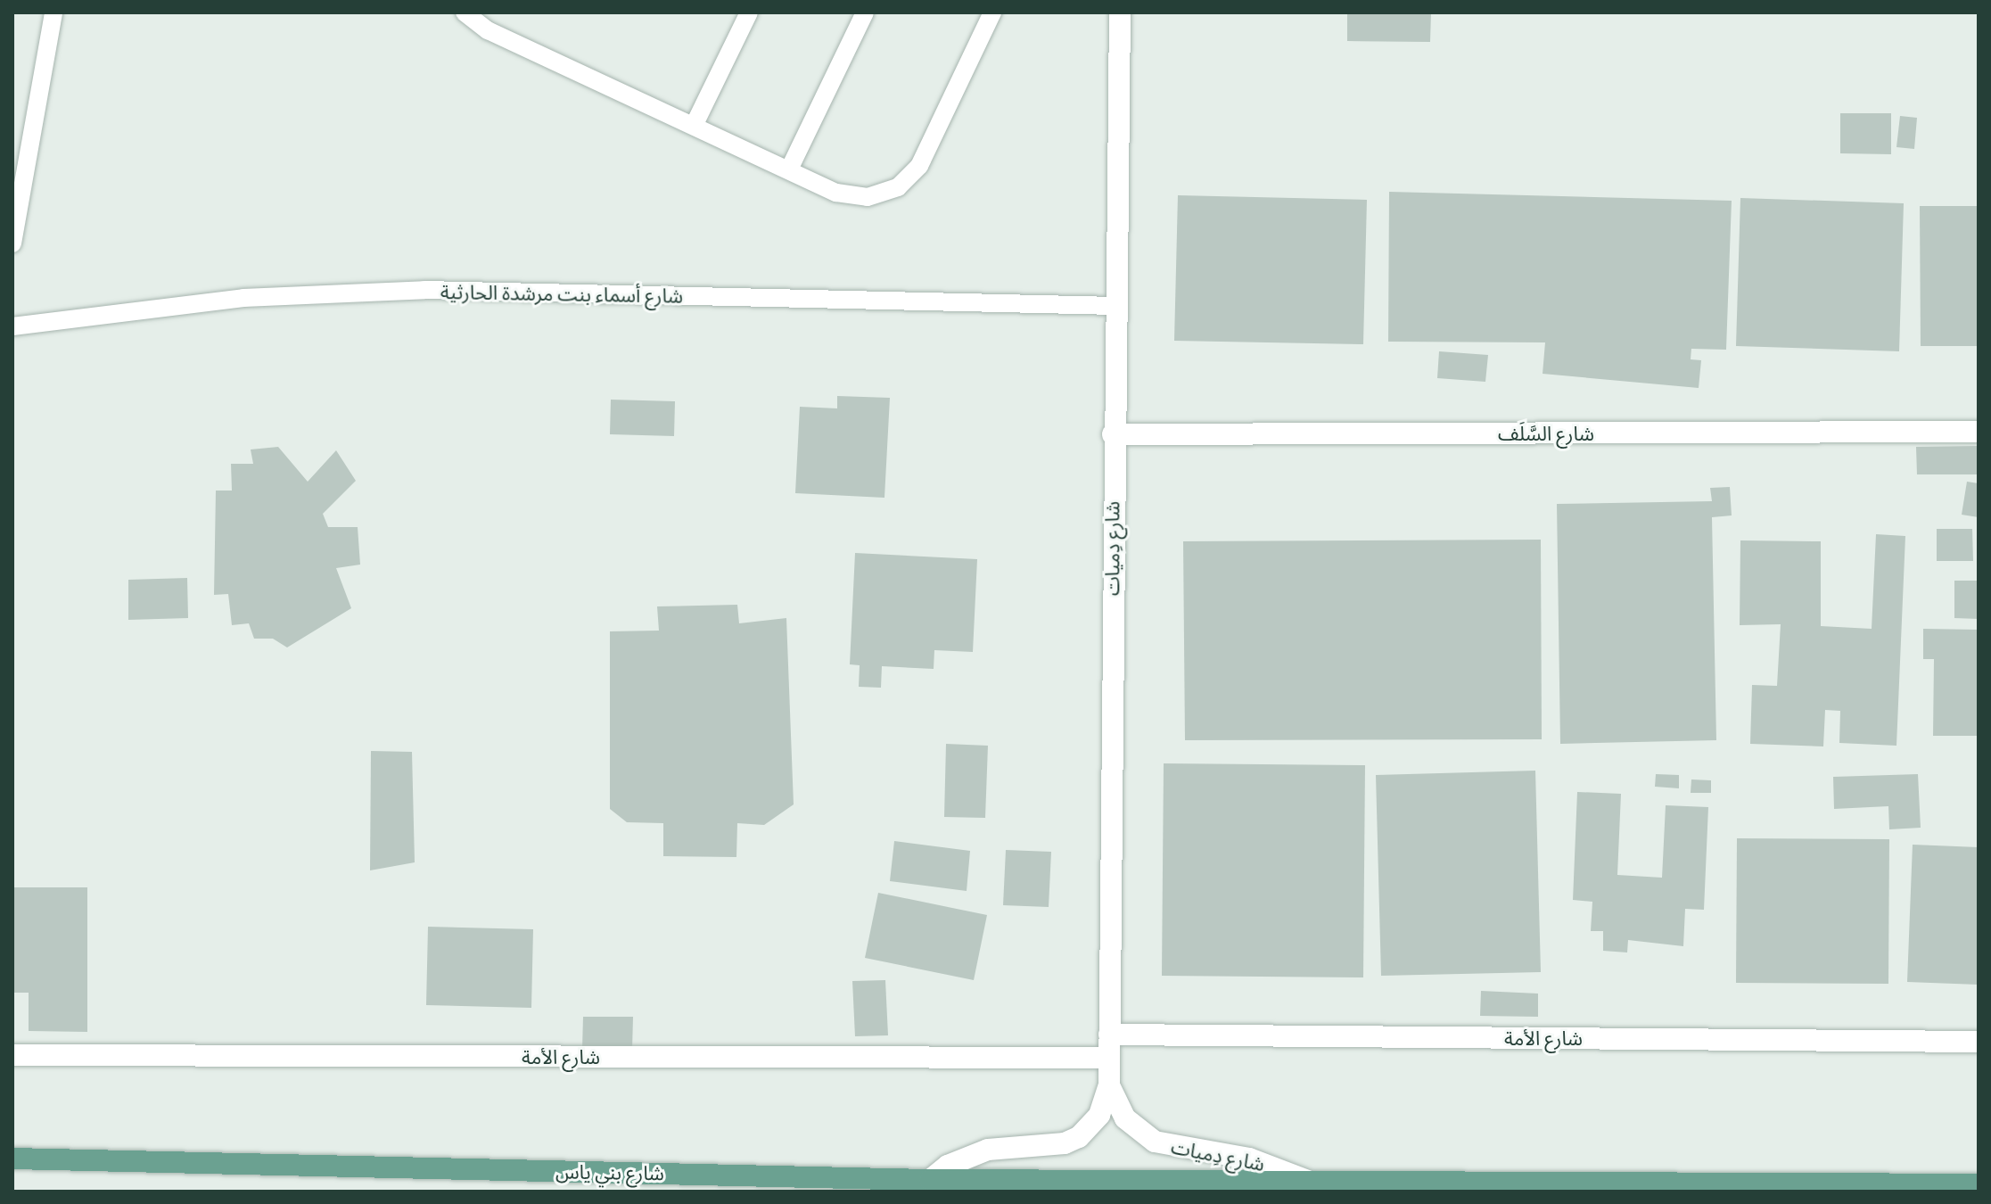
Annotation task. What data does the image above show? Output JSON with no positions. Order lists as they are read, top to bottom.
{
  "streets": {
    "main road": ["شارع بني ياس"],
    "street": ["شارع السَّلَف", "شارع دِميات", "شارع الأمة"],
    "lane": ["شارع أسماء بنت مرشدة الحارثية"]
  },
  "crossings": [
    ["شارع أسماء بنت مرشدة الحارثية", "شارع دِميات"],
    ["شارع السَّلَف", "شارع دِميات"],
    ["شارع دِميات", "شارع الأمة"],
    ["شارع دِميات", "شارع بني ياس"]
  ]
}
